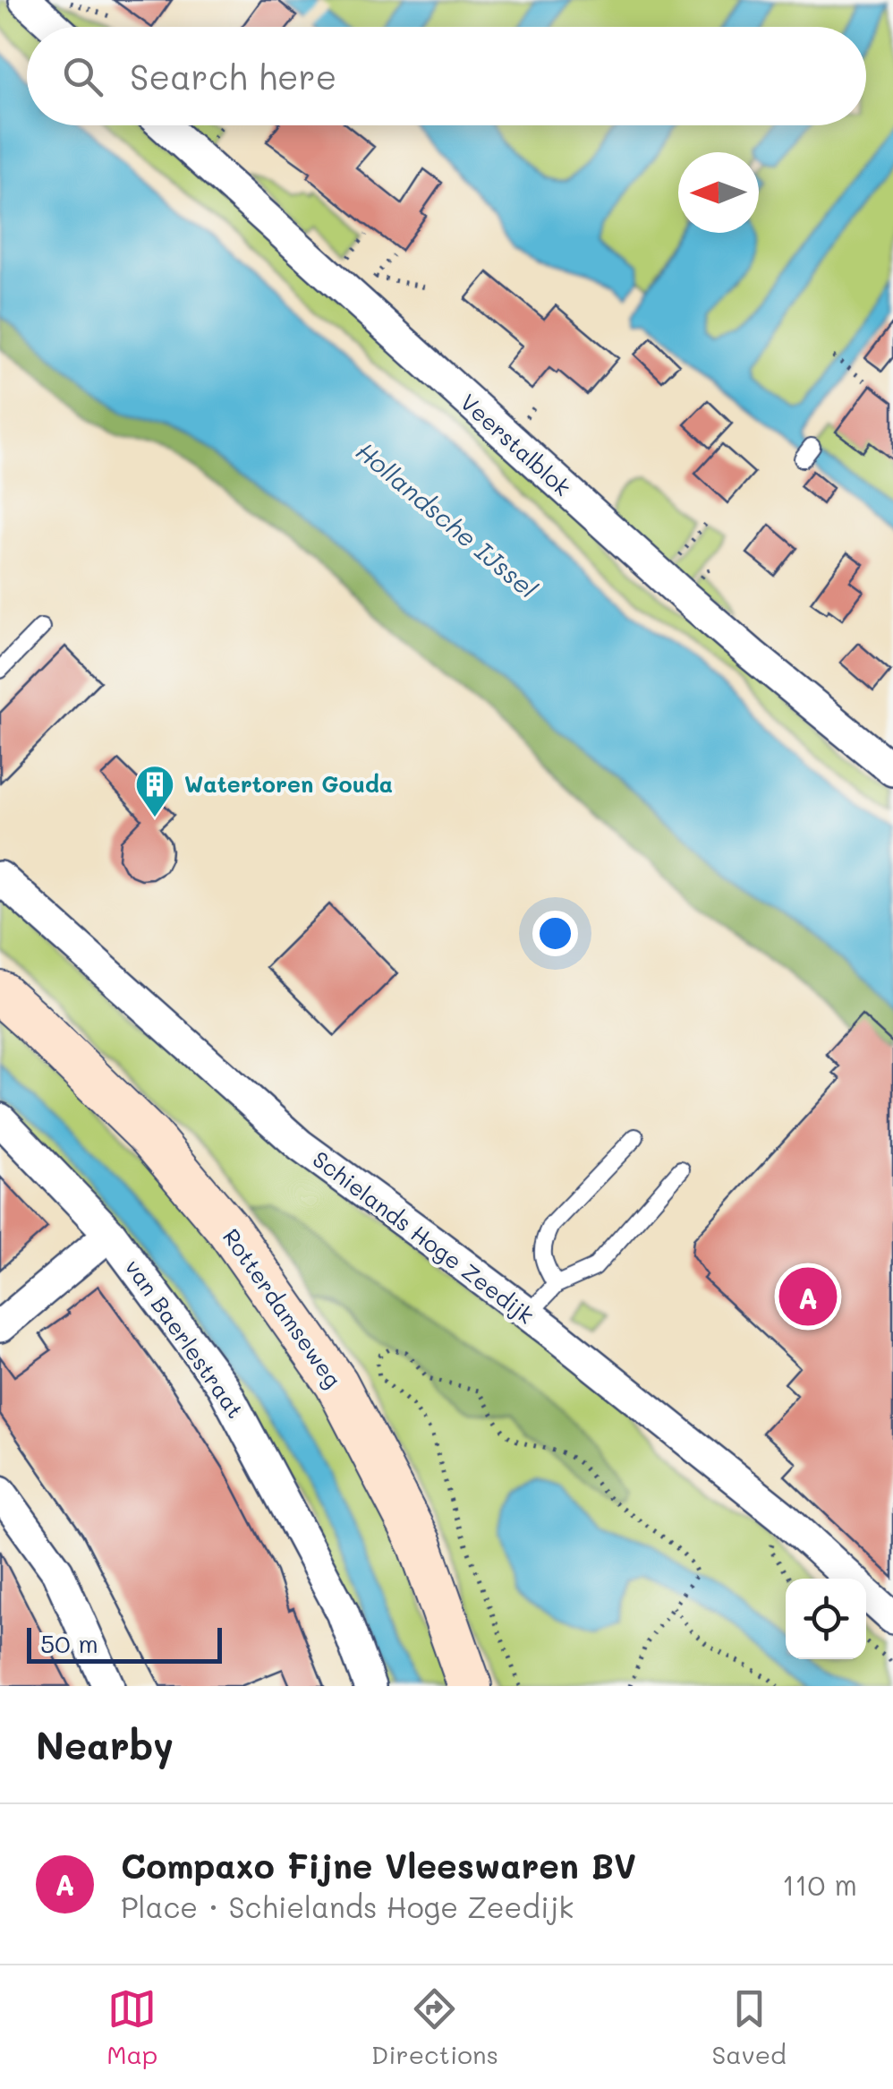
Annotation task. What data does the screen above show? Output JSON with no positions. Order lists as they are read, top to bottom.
{
  "streets": {
    "main road": ["Rotterdamseweg"],
    "street": ["Veerstalblok", "Schielands Hoge Zeedijk", "van Baerlestraat"]
  },
  "water": ["Hollandsche IJssel"],
  "places": {
    "building": ["Watertoren Gouda"]
  },
  "scale_bar": "50 m",
  "north": "left",
  "page": {
    "search": "Search here",
    "pins": "A",
    "scale": "50 m",
    "heading": "Nearby",
    "list": [
      {
        "mark": "A",
        "name": "Compaxo Fijne Vleeswaren BV",
        "note": "Place · Schielands Hoge Zeedijk",
        "value": "110 m"
      }
    ],
    "nav": ["Map", "Directions", "Saved"]
  }
}
